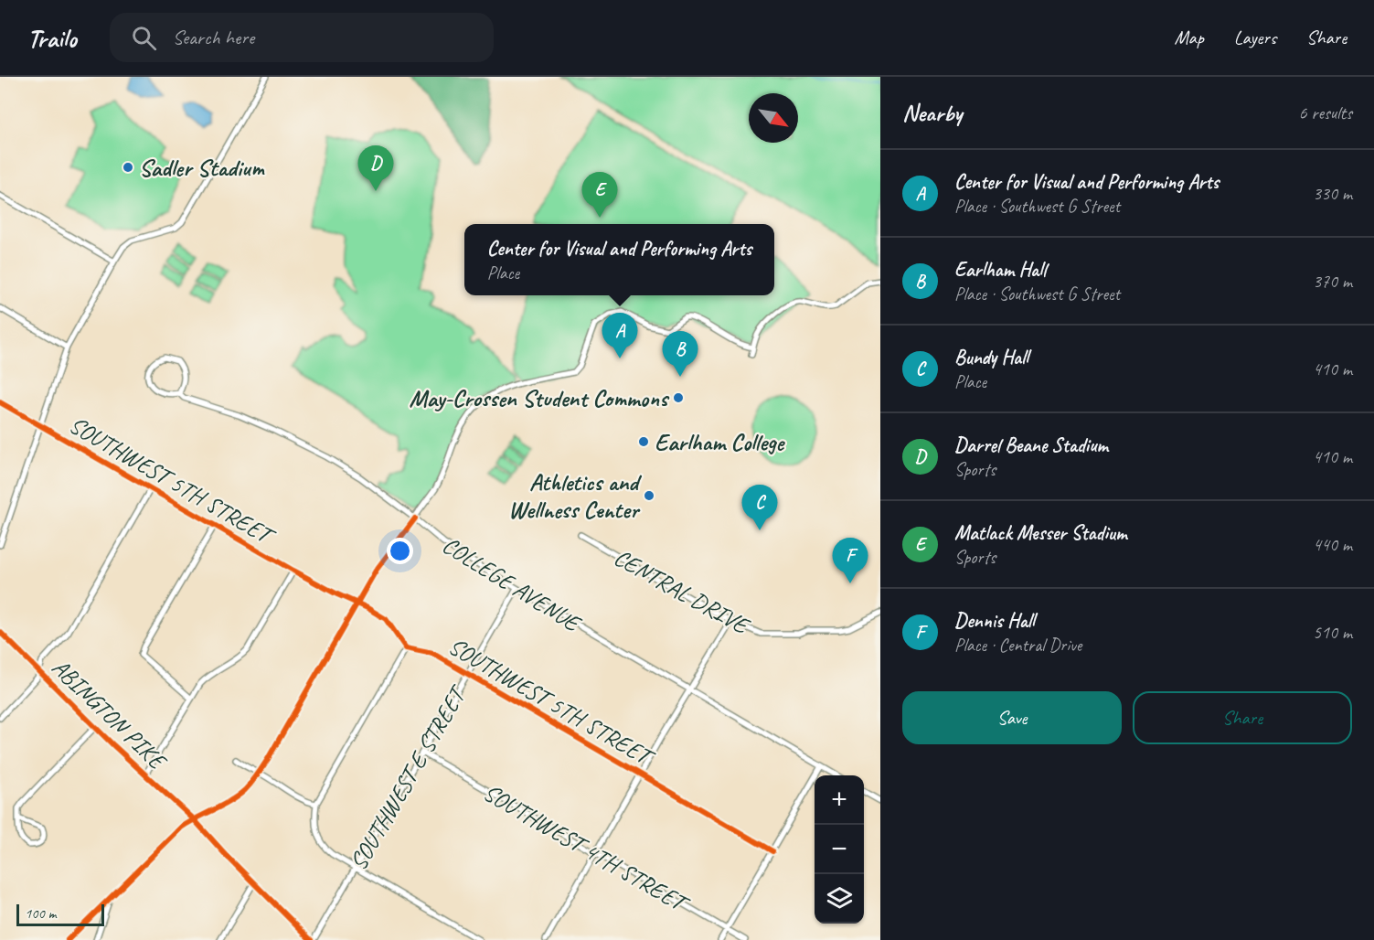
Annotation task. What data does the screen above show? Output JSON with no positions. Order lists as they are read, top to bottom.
{
  "streets": {
    "street": [
      "SOUTHWEST 5TH STREET",
      "COLLEGE AVENUE",
      "CENTRAL DRIVE",
      "ABINGTON PIKE",
      "SOUTHWEST E STREET",
      "SOUTHWEST 4TH STREET"
    ]
  },
  "crossings": [
    ["SOUTHWEST 5TH STREET", "SOUTHWEST E STREET"],
    ["COLLEGE AVENUE", "SOUTHWEST E STREET"],
    ["ABINGTON PIKE", "SOUTHWEST E STREET"],
    ["SOUTHWEST E STREET", "SOUTHWEST 4TH STREET"]
  ],
  "places": [
    "Sadler Stadium",
    "May-Crossen Student Commons",
    "Earlham College",
    "Athletics and Wellness Center"
  ],
  "scale_bar": "100 m",
  "north": "bottom right",
  "page": {
    "header": "Trailo",
    "search": "Search here",
    "nav": ["Map", "Layers", "Share"],
    "heading": ["Nearby", "6 results"],
    "pins": [
      "D",
      "E",
      "A",
      "B",
      "C",
      "F"
    ],
    "list": [
      {
        "mark": "A",
        "name": "Center for Visual and Performing Arts",
        "note": "Place · Southwest G Street",
        "value": "330 m"
      },
      {
        "mark": "B",
        "name": "Earlham Hall",
        "note": "Place · Southwest G Street",
        "value": "370 m"
      },
      {
        "mark": "C",
        "name": "Bundy Hall",
        "note": "Place",
        "value": "410 m"
      },
      {
        "mark": "D",
        "name": "Darrel Beane Stadium",
        "note": "Sports",
        "value": "410 m"
      },
      {
        "mark": "E",
        "name": "Matlack Messer Stadium",
        "note": "Sports",
        "value": "440 m"
      },
      {
        "mark": "F",
        "name": "Dennis Hall",
        "note": "Place · Central Drive",
        "value": "510 m"
      }
    ],
    "popup": ["Center for Visual and Performing Arts", "Place"],
    "buttons": ["Save", "Share"],
    "map_buttons": ["+", "−"],
    "scale": "100 m"
  }
}
